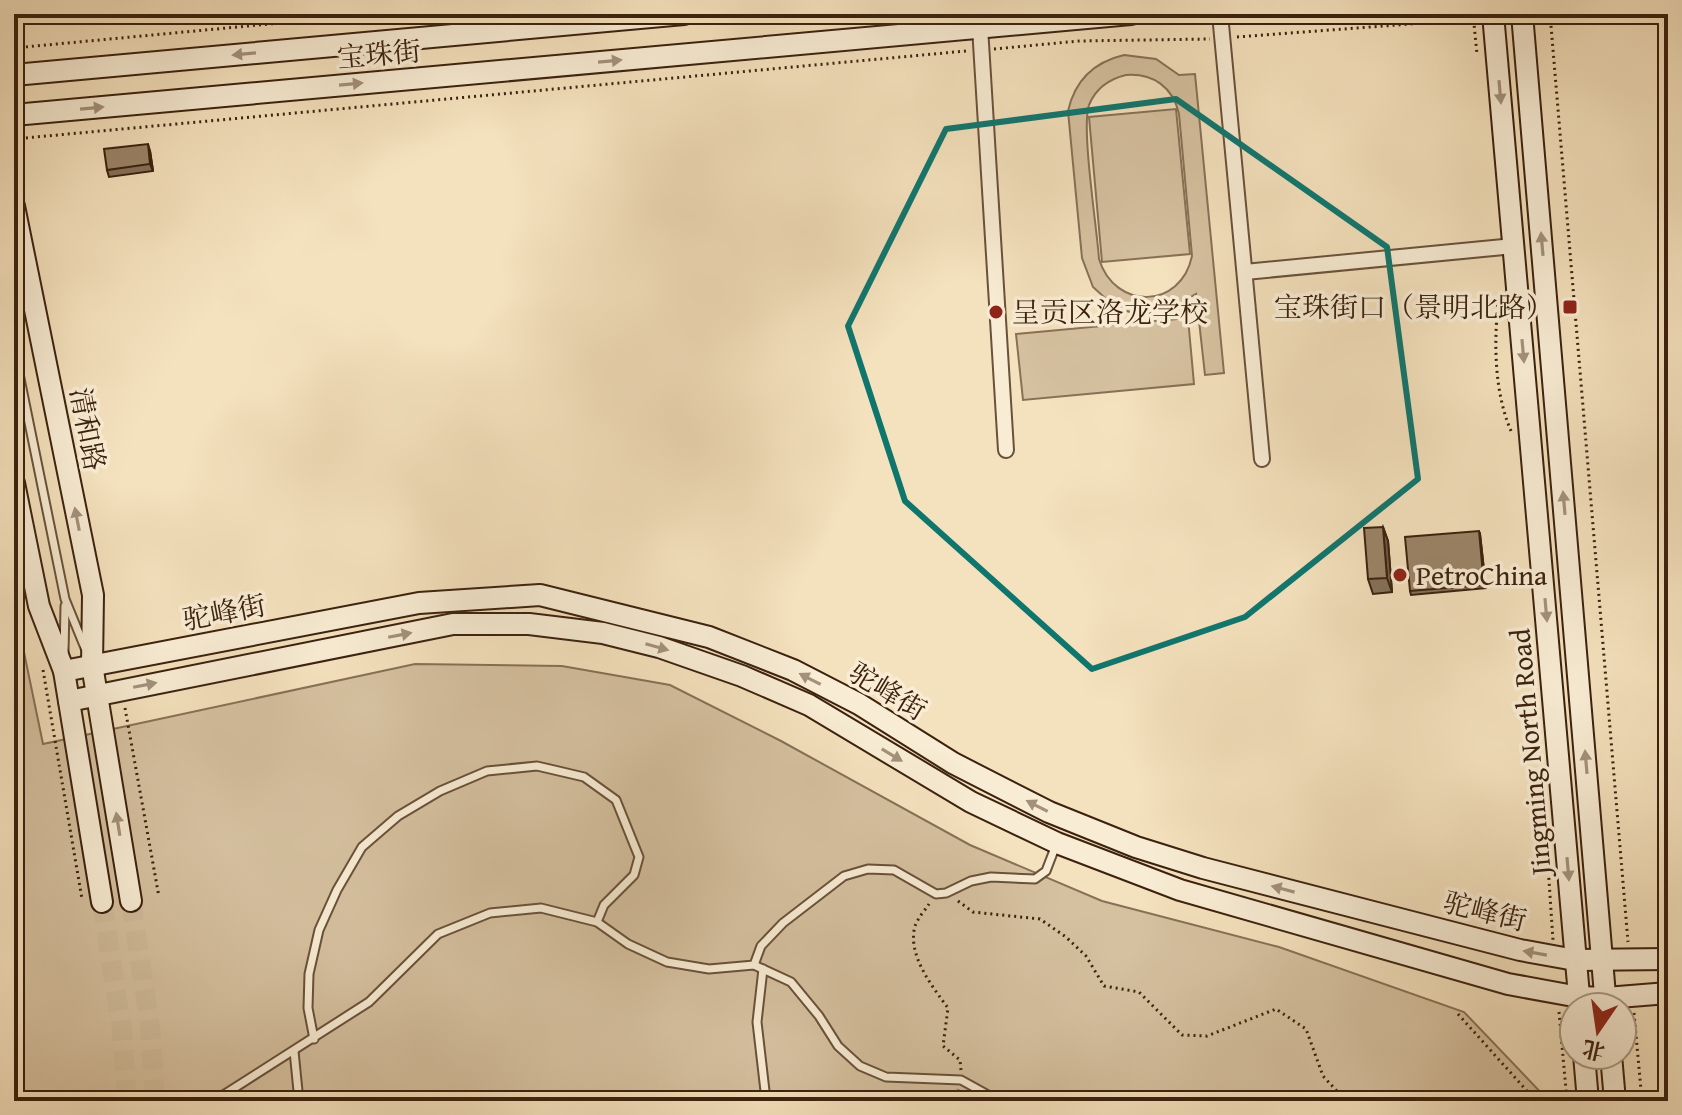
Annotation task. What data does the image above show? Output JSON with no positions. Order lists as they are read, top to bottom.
{
  "streets": {
    "main road": [
      "宝珠街",
      "清和路",
      "驼峰街",
      "Jingming North Road"
    ]
  },
  "crossings": [
    ["清和路", "驼峰街"],
    ["驼峰街", "Jingming North Road"]
  ],
  "places": {
    "transit": ["宝珠街口（景明北路）"],
    "other": ["呈贡区洛龙学校", "PetroChina"]
  },
  "north": "bottom"
}
